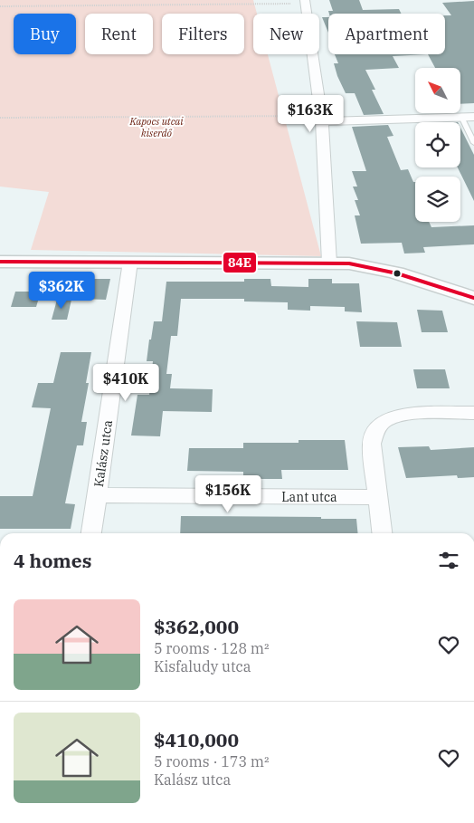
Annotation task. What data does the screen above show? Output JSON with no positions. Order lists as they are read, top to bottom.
{
  "streets": {
    "street": ["Kalász utca", "Lant utca"]
  },
  "crossings": [
    ["Kalász utca", "Lant utca"]
  ],
  "parks": ["Kapocs utcai kiserdő"],
  "lines": ["transit line 84E"],
  "north": "top left",
  "page": {
    "chip": [
      "Buy",
      "Rent",
      "Filters",
      "New",
      "Apartment"
    ],
    "price": [
      "$163K",
      "$362K",
      "$410K",
      "$156K"
    ],
    "heading": "4 homes",
    "list": [
      {
        "name": "$362,000",
        "note": "5 rooms · 128 m² · Kisfaludy utca"
      },
      {
        "name": "$410,000",
        "note": "5 rooms · 173 m² · Kalász utca"
      }
    ]
  }
}
